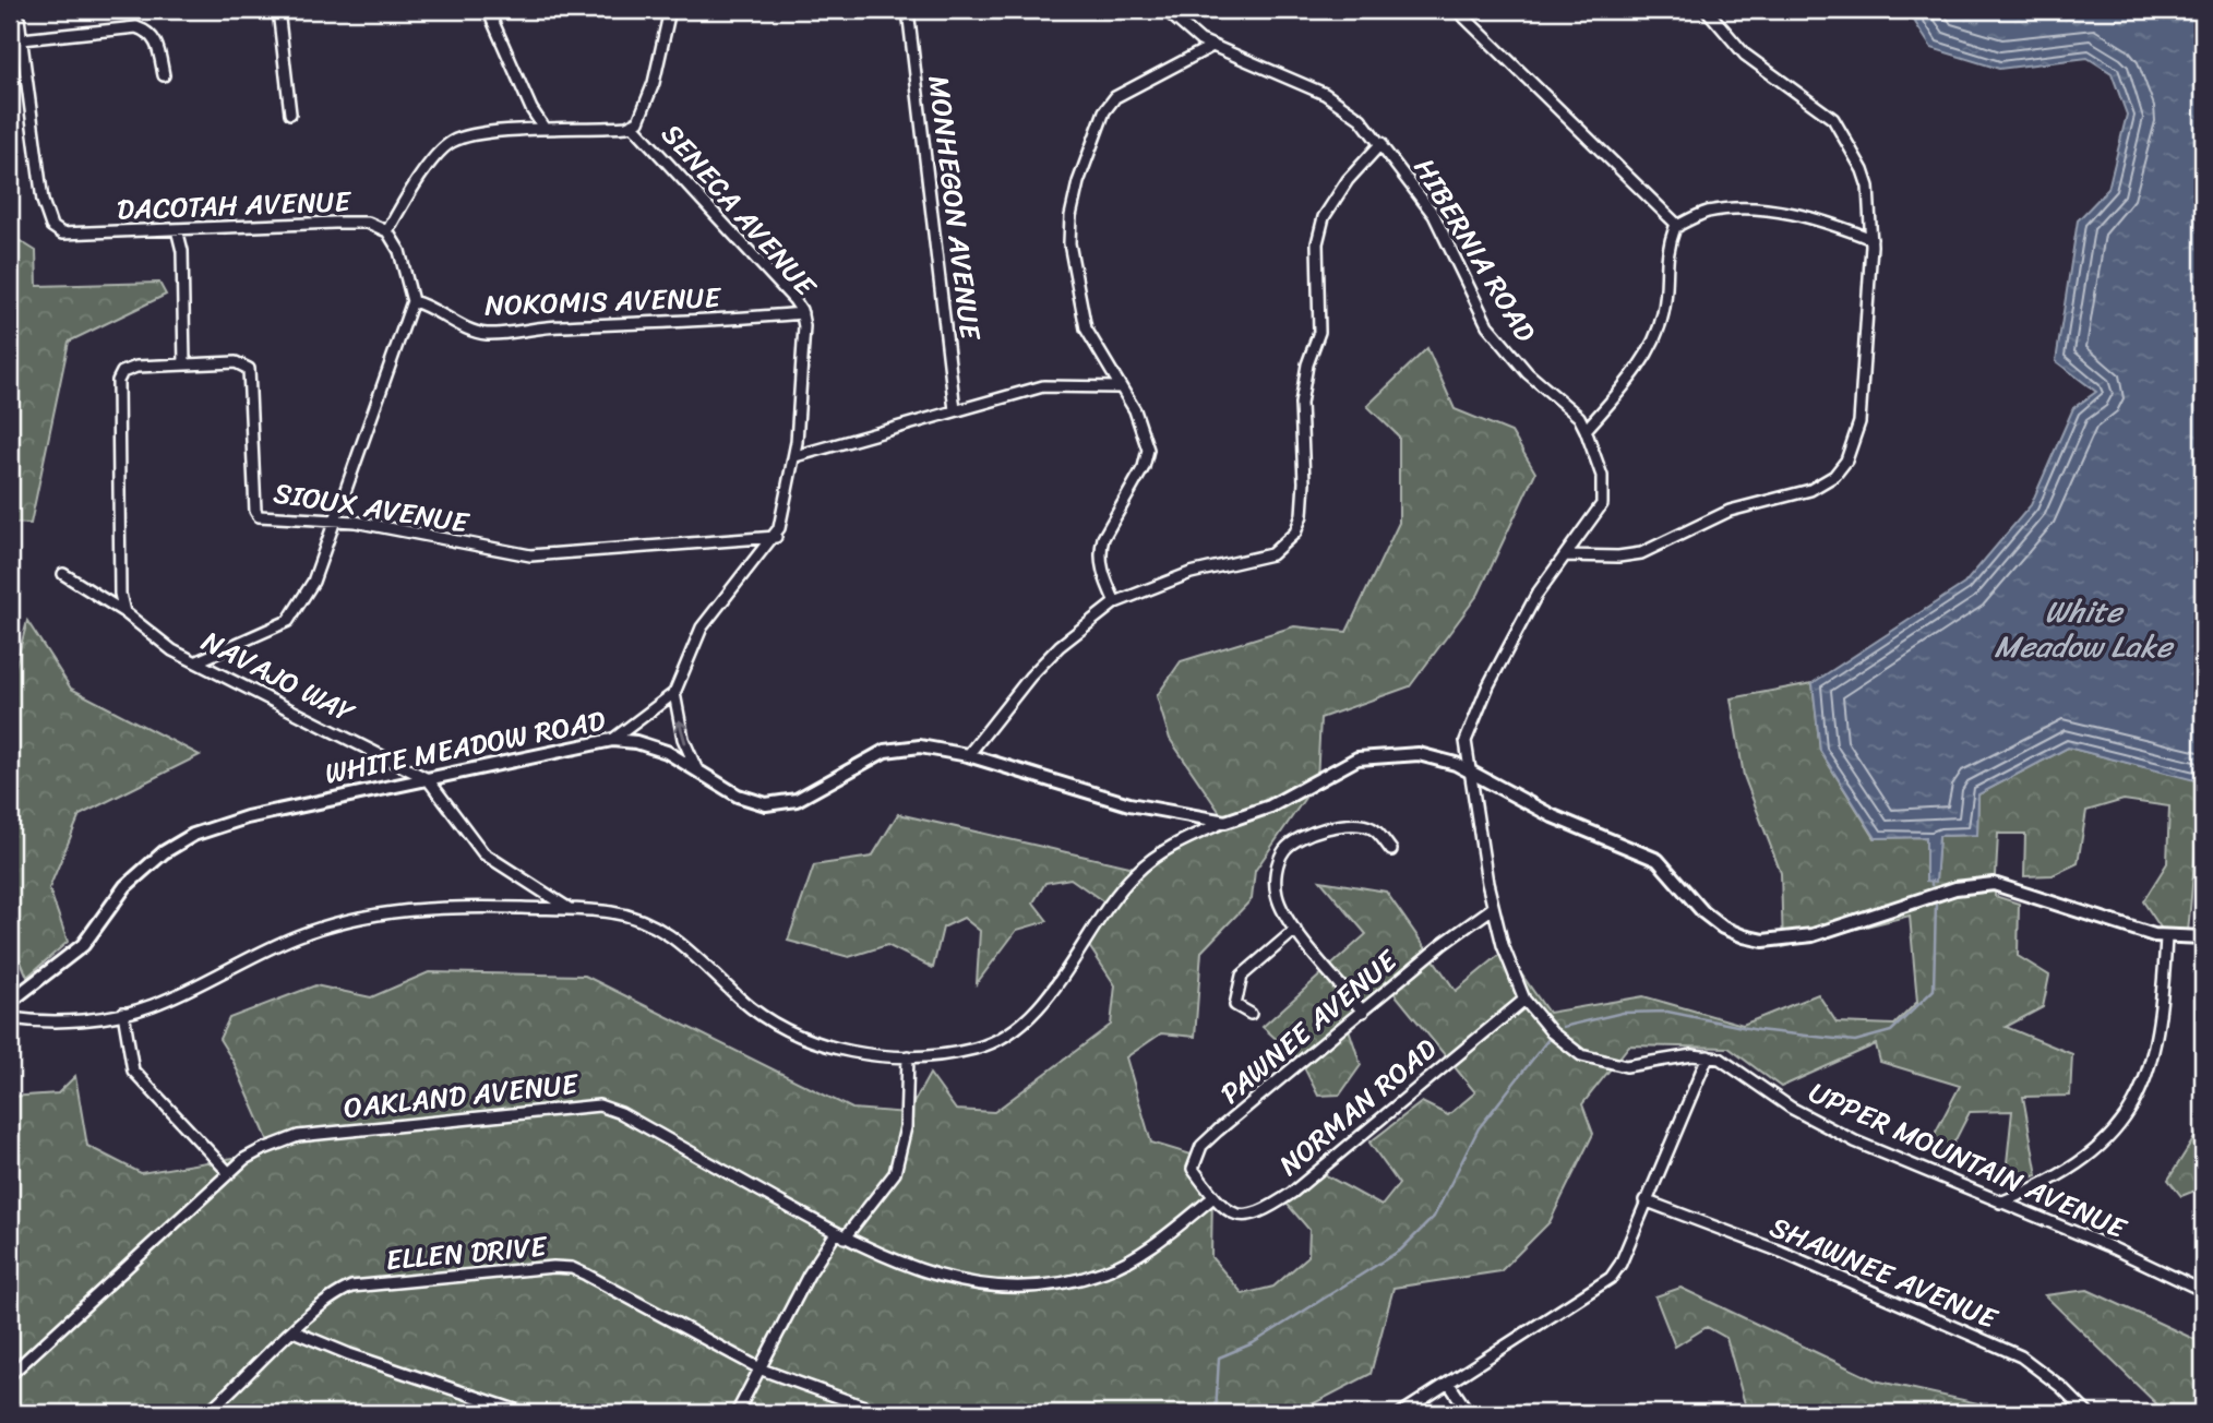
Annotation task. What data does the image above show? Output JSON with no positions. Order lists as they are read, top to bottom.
{
  "streets": {
    "street": [
      "DACOTAH AVENUE",
      "MONHEGON AVENUE",
      "SENECA AVENUE",
      "HIBERNIA ROAD",
      "NOKOMIS AVENUE",
      "SIOUX AVENUE",
      "NAVAJO WAY",
      "WHITE MEADOW ROAD",
      "PAWNEE AVENUE",
      "OAKLAND AVENUE",
      "NORMAN ROAD",
      "UPPER MOUNTAIN AVENUE",
      "ELLEN DRIVE",
      "SHAWNEE AVENUE"
    ]
  },
  "crossings": [
    ["DACOTAH AVENUE", "SENECA AVENUE"],
    ["SENECA AVENUE", "NOKOMIS AVENUE"],
    ["SENECA AVENUE", "SIOUX AVENUE"],
    ["NAVAJO WAY", "WHITE MEADOW ROAD"],
    ["PAWNEE AVENUE", "OAKLAND AVENUE"],
    ["PAWNEE AVENUE", "NORMAN ROAD"],
    ["OAKLAND AVENUE", "NORMAN ROAD"]
  ],
  "water": ["White Meadow Lake"]
}
